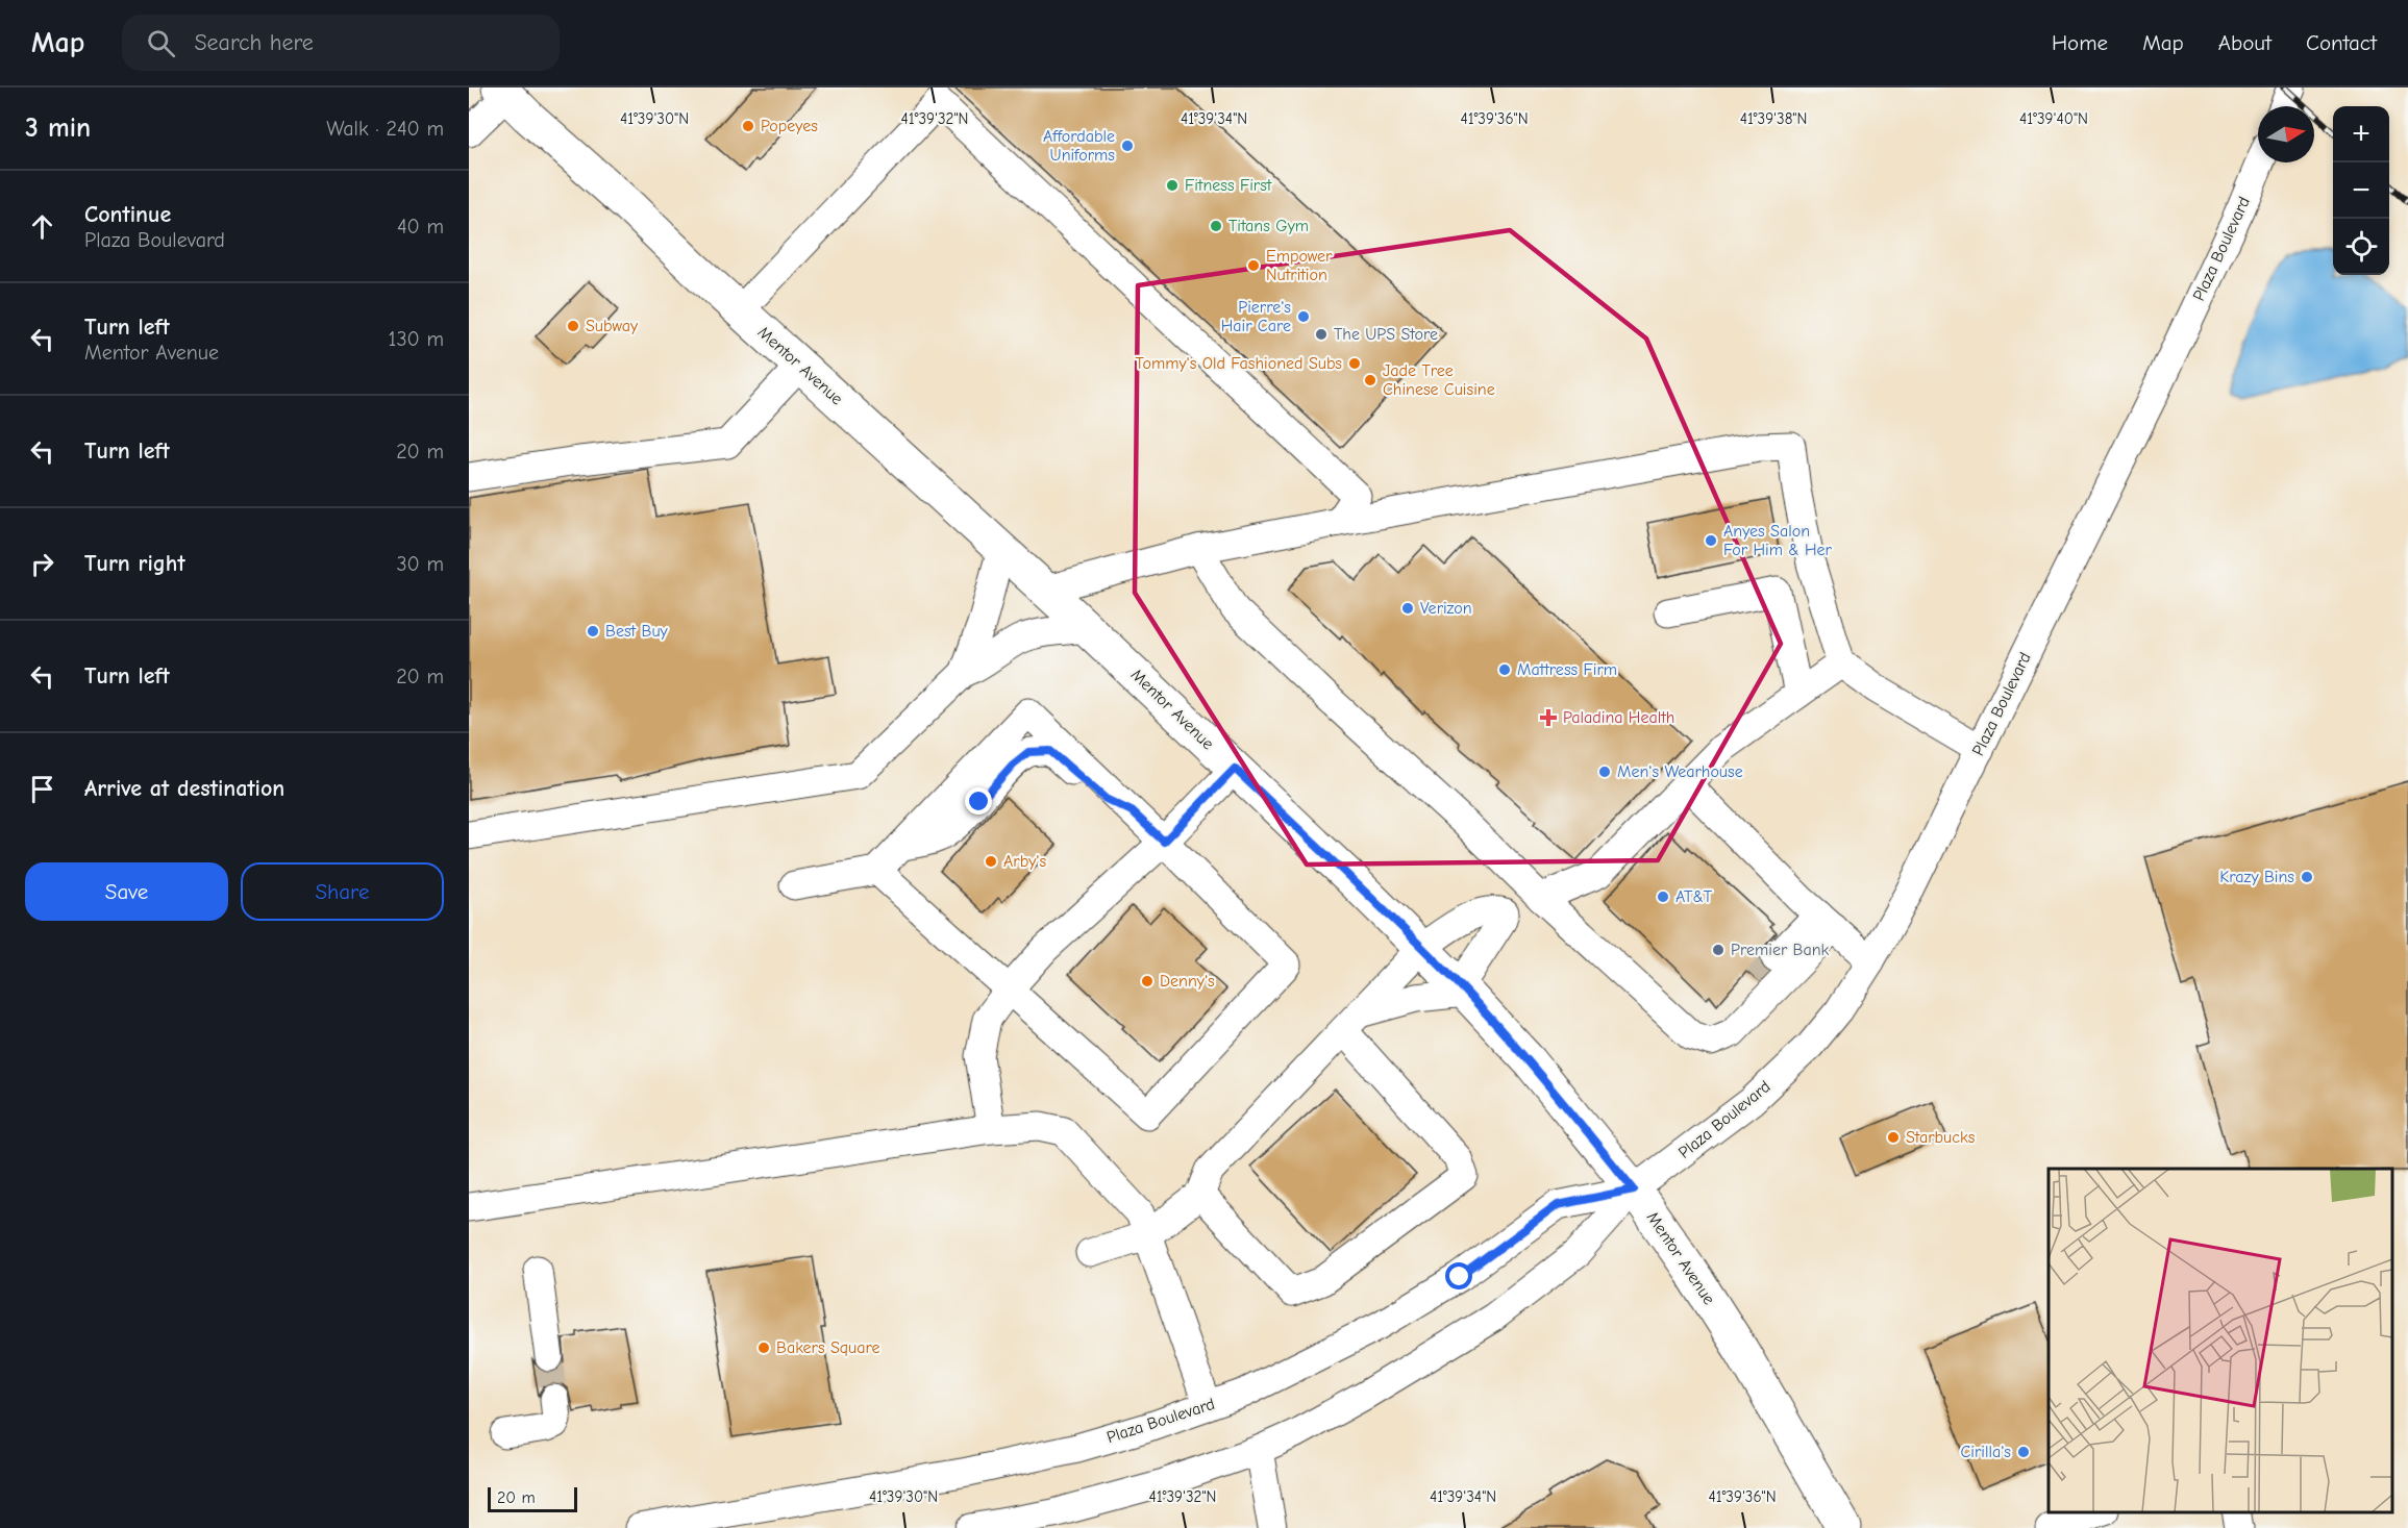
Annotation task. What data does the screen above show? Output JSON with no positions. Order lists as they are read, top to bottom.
{
  "streets": {
    "main road": ["Mentor Avenue"],
    "street": ["Plaza Boulevard"]
  },
  "crossings": [
    ["Plaza Boulevard", "Mentor Avenue"]
  ],
  "places": {
    "other": [
      "Popeyes",
      "Affordable Uniforms",
      "Fitness First",
      "Titans Gym",
      "Empower Nutrition",
      "Pierre's Hair Care",
      "Subway",
      "The UPS Store",
      "Tommy's Old Fashioned Subs",
      "Jade Tree Chinese Cuisine",
      "Anyes Salon For Him & Her",
      "Verizon",
      "Best Buy",
      "Mattress Firm",
      "Men's Wearhouse",
      "Arby's",
      "Krazy Bins",
      "AT&T",
      "Premier Bank",
      "Denny's",
      "Starbucks",
      "Bakers Square",
      "Cirilla's"
    ],
    "health": ["Paladina Health"]
  },
  "scale_bar": "20 m",
  "north": "right",
  "page": {
    "header": "Map",
    "search": "Search here",
    "nav": [
      "Home",
      "Map",
      "About",
      "Contact"
    ],
    "heading": ["3 min", "Walk · 240 m"],
    "map_buttons": ["+", "−"],
    "list": [
      ["Continue", "Plaza Boulevard", "40 m"],
      ["Turn left", "Mentor Avenue", "130 m"],
      ["Turn left", "20 m"],
      ["Turn right", "30 m"],
      ["Turn left", "20 m"],
      "Arrive at destination"
    ],
    "buttons": ["Save", "Share"],
    "scale": "20 m"
  },
  "coordinates": [
    "41°39'32\"N",
    "41°39'38\"N",
    "41°39'40\"N",
    "41°39'30\"N",
    "41°39'34\"N",
    "41°39'36\"N"
  ]
}
